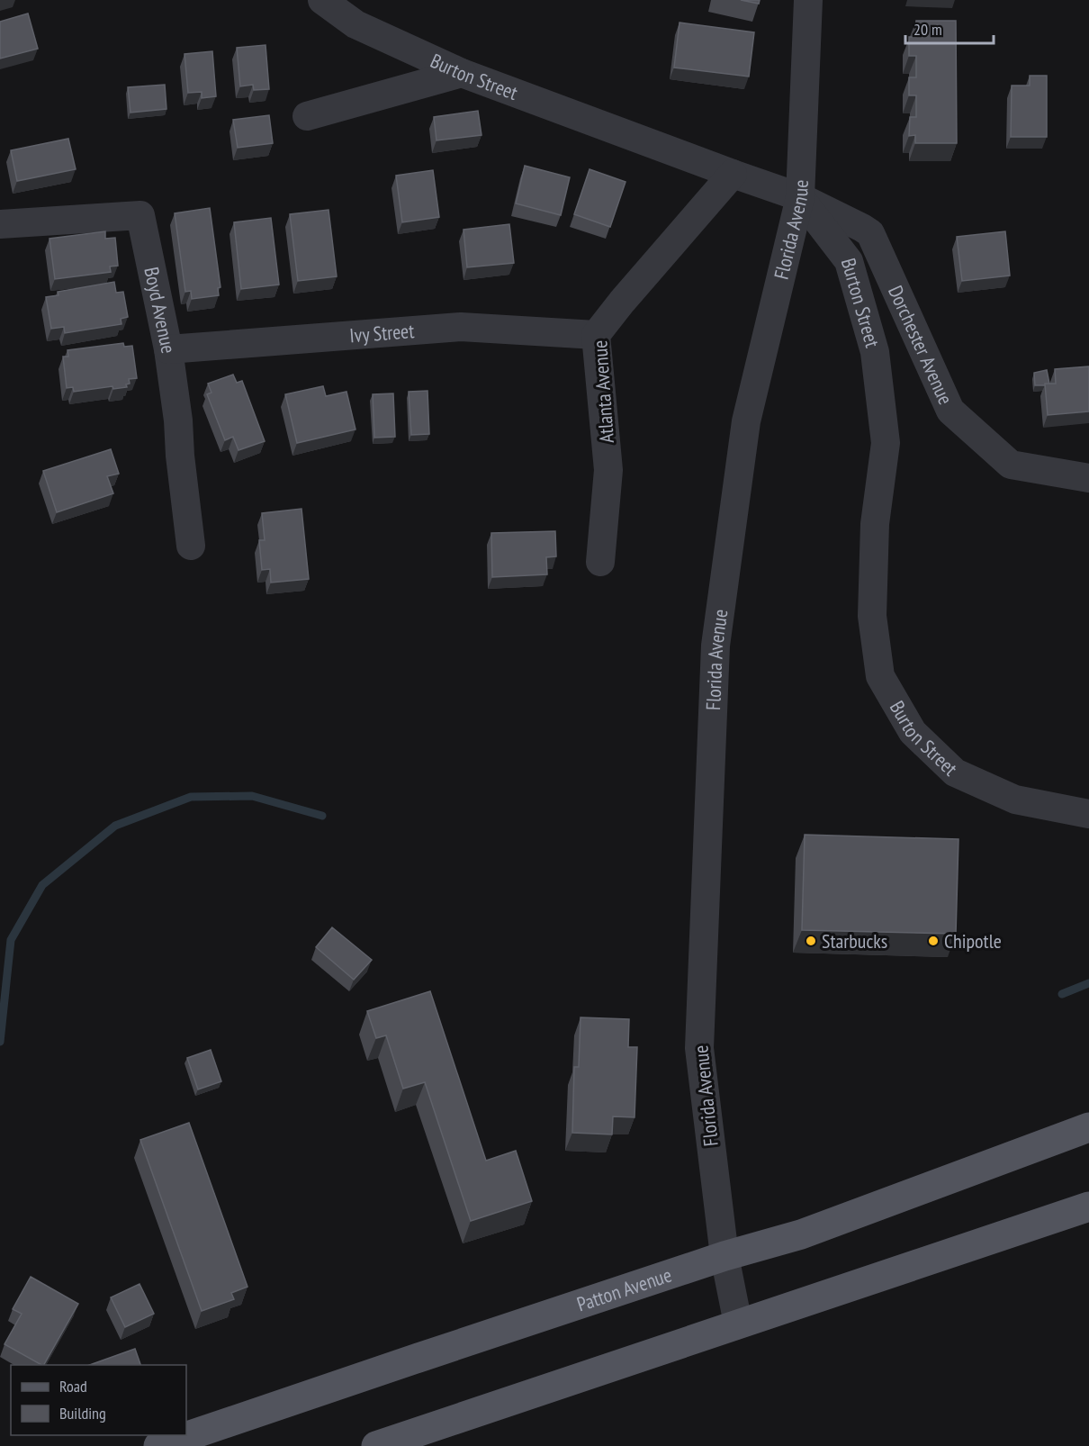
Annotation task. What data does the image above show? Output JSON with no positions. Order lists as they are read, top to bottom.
{
  "streets": {
    "main road": ["Patton Avenue"],
    "street": [
      "Burton Street",
      "Florida Avenue",
      "Boyd Avenue",
      "Ivy Street",
      "Dorchester Avenue",
      "Atlanta Avenue"
    ]
  },
  "crossings": [
    ["Burton Street", "Florida Avenue"],
    ["Burton Street", "Dorchester Avenue"],
    ["Burton Street", "Atlanta Avenue"],
    ["Florida Avenue", "Dorchester Avenue"],
    ["Florida Avenue", "Patton Avenue"],
    ["Boyd Avenue", "Ivy Street"],
    ["Ivy Street", "Atlanta Avenue"]
  ],
  "places": ["Starbucks", "Chipotle"],
  "legend": ["Road", "Building"],
  "scale_bar": "20 m"
}
